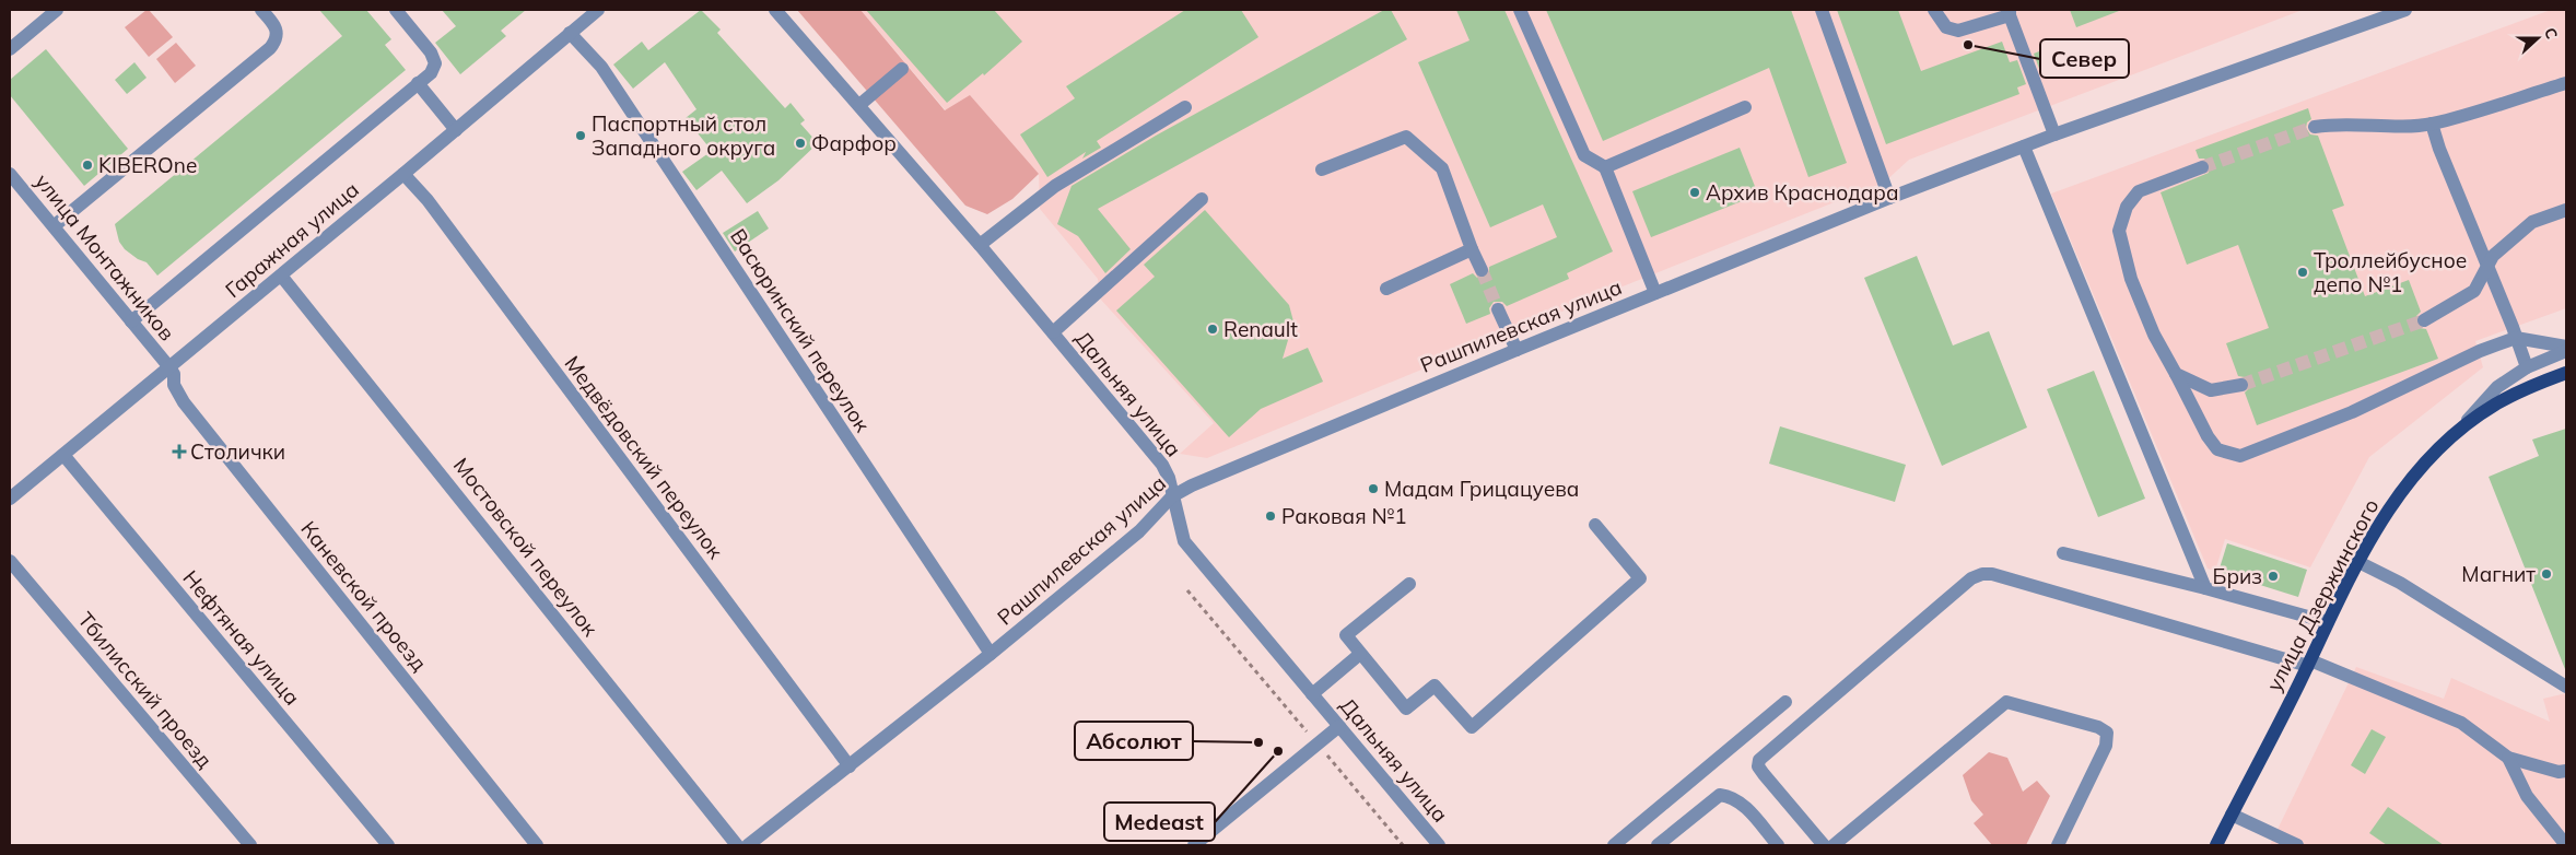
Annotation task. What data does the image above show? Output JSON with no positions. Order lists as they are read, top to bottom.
{
  "streets": {
    "main road": ["улица Дзержинского"],
    "street": [
      "Гаражная улица",
      "улица Монтажников",
      "Рашпилевская улица",
      "Васюринский переулок",
      "Дальняя улица",
      "Медвёдовский переулок",
      "Мостовской переулок",
      "Каневской проезд",
      "Нефтяная улица",
      "Тбилисский проезд"
    ]
  },
  "crossings": [
    ["Гаражная улица", "улица Монтажников"],
    ["Гаражная улица", "Васюринский переулок"],
    ["Гаражная улица", "Медвёдовский переулок"],
    ["Гаражная улица", "Мостовской переулок"],
    ["Гаражная улица", "Каневской проезд"],
    ["Гаражная улица", "Нефтяная улица"],
    ["улица Монтажников", "Каневской проезд"],
    ["Рашпилевская улица", "Васюринский переулок"],
    ["Рашпилевская улица", "Дальняя улица"],
    ["Рашпилевская улица", "Медвёдовский переулок"]
  ],
  "places": {
    "other": [
      "Север",
      "Паспортный стол Западного округа",
      "Фарфор",
      "KIBEROne",
      "Архив Краснодара",
      "Троллейбусное депо №1",
      "Renault",
      "Мадам Грицацуева",
      "Раковая №1",
      "Магнит",
      "Бриз",
      "Абсолют",
      "Medeast"
    ],
    "health": ["Столички"]
  },
  "north": "right"
}
